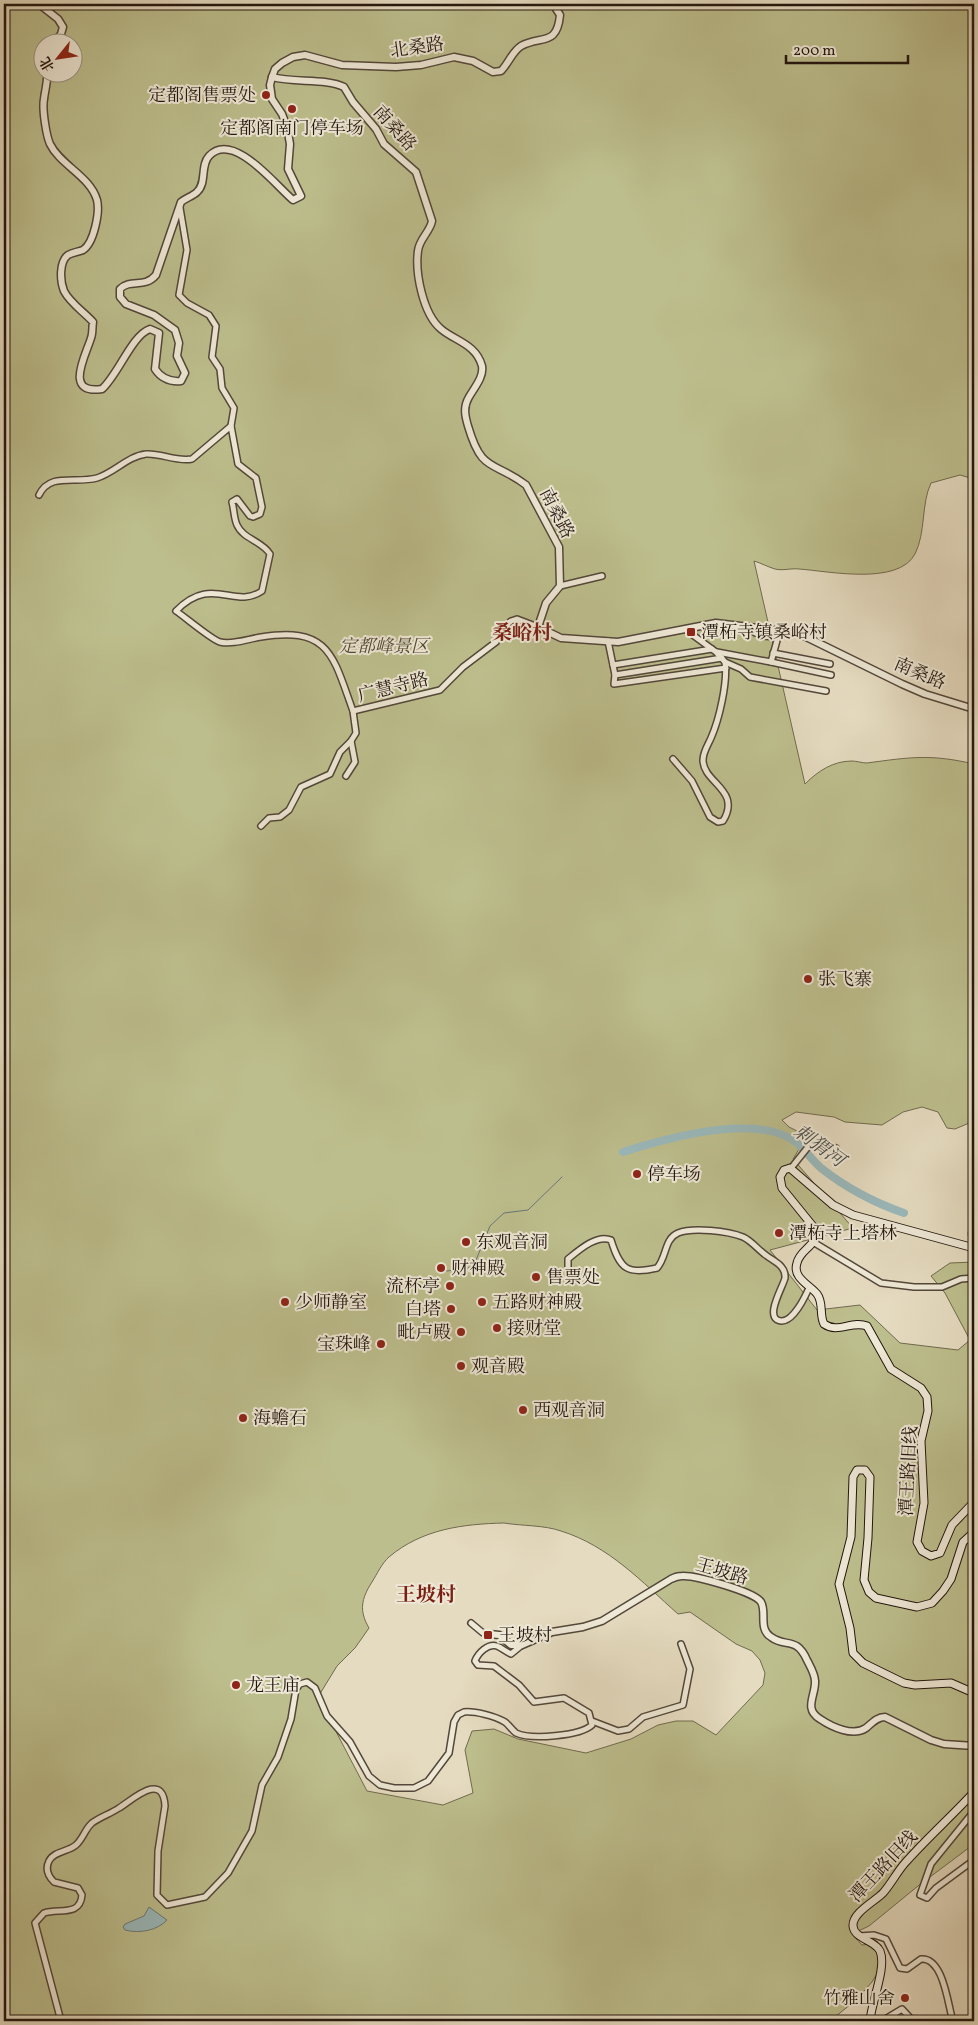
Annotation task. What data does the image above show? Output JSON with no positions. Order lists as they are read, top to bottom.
{
  "streets": {
    "main road": ["潭王路旧线"],
    "street": [
      "北桑路",
      "南桑路",
      "广慧寺路",
      "王坡路"
    ]
  },
  "crossings": [
    ["北桑路", "南桑路"],
    ["南桑路", "广慧寺路"]
  ],
  "districts": ["桑峪村", "王坡村"],
  "water": ["刺猬河"],
  "parks": ["定都峰景区"],
  "places": {
    "other": [
      "定都阁售票处",
      "定都阁南门停车场",
      "张飞寨",
      "停车场",
      "潭柘寺上塔林",
      "东观音洞",
      "财神殿",
      "售票处",
      "流杯亭",
      "少师静室",
      "五路财神殿",
      "白塔",
      "接财堂",
      "毗卢殿",
      "宝珠峰",
      "观音殿",
      "西观音洞",
      "海蟾石",
      "龙王庙",
      "竹雅山舍"
    ],
    "transit": ["潭柘寺镇桑峪村", "王坡村"]
  },
  "scale_bar": "200 m",
  "north": "bottom left"
}
